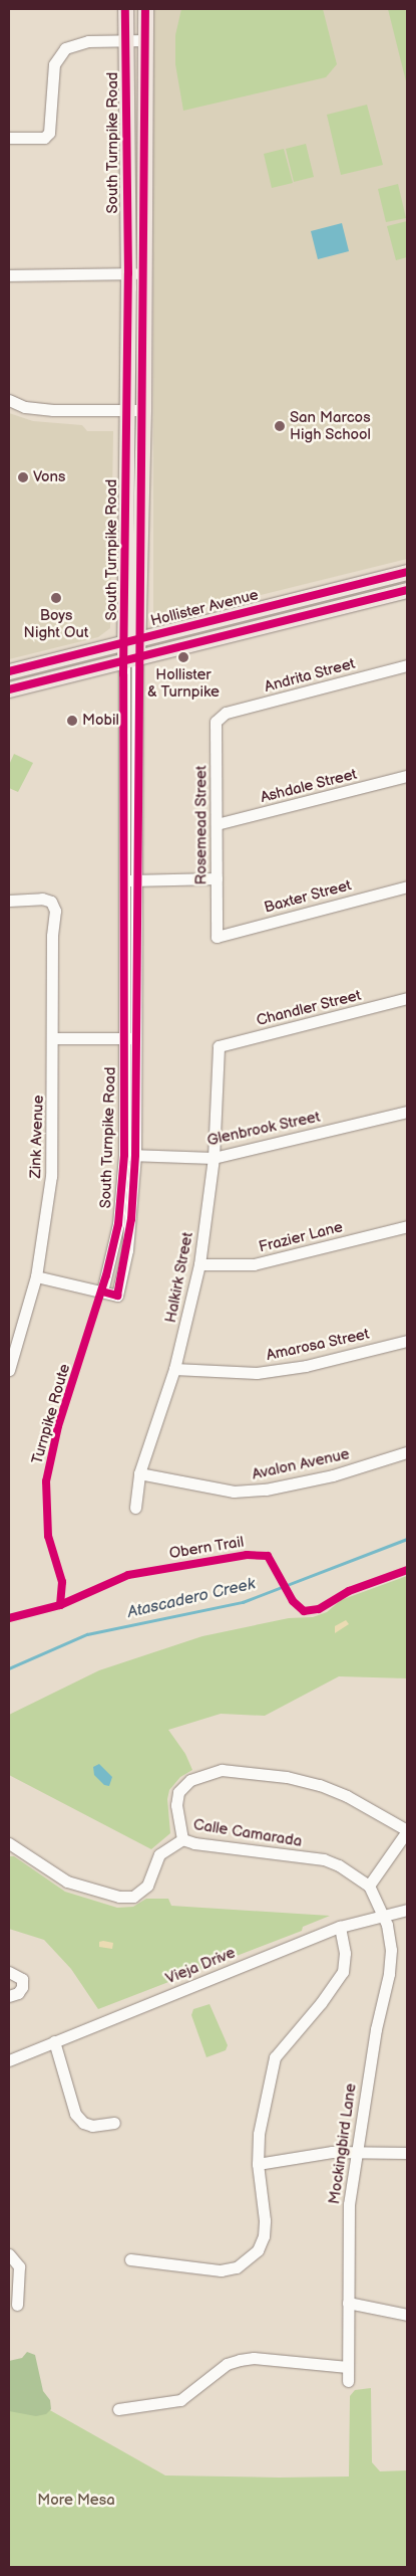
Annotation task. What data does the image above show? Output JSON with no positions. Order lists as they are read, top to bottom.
{
  "streets": {
    "main road": ["South Turnpike Road", "Hollister Avenue"],
    "street": [
      "Andrita Street",
      "Ashdale Street",
      "Rosemead Street",
      "Baxter Street",
      "Chandler Street",
      "Glenbrook Street",
      "Zink Avenue",
      "Frazier Lane",
      "Halkirk Street",
      "Amarosa Street",
      "Avalon Avenue",
      "Calle Camarada",
      "Vieja Drive",
      "Mockingbird Lane"
    ],
    "cycle path": ["Turnpike Route", "Obern Trail"]
  },
  "crossings": [
    ["South Turnpike Road", "Hollister Avenue"],
    ["South Turnpike Road", "Glenbrook Street"],
    ["Andrita Street", "Rosemead Street"],
    ["Ashdale Street", "Rosemead Street"],
    ["Rosemead Street", "Baxter Street"],
    ["Chandler Street", "Halkirk Street"],
    ["Glenbrook Street", "Halkirk Street"],
    ["Frazier Lane", "Halkirk Street"],
    ["Halkirk Street", "Amarosa Street"],
    ["Halkirk Street", "Avalon Avenue"],
    ["Calle Camarada", "Mockingbird Lane"],
    ["Vieja Drive", "Mockingbird Lane"]
  ],
  "water": ["Atascadero Creek"],
  "parks": ["More Mesa"],
  "places": [
    "San Marcos High School",
    "Vons",
    "Boys Night Out",
    "Hollister & Turnpike",
    "Mobil"
  ]
}
